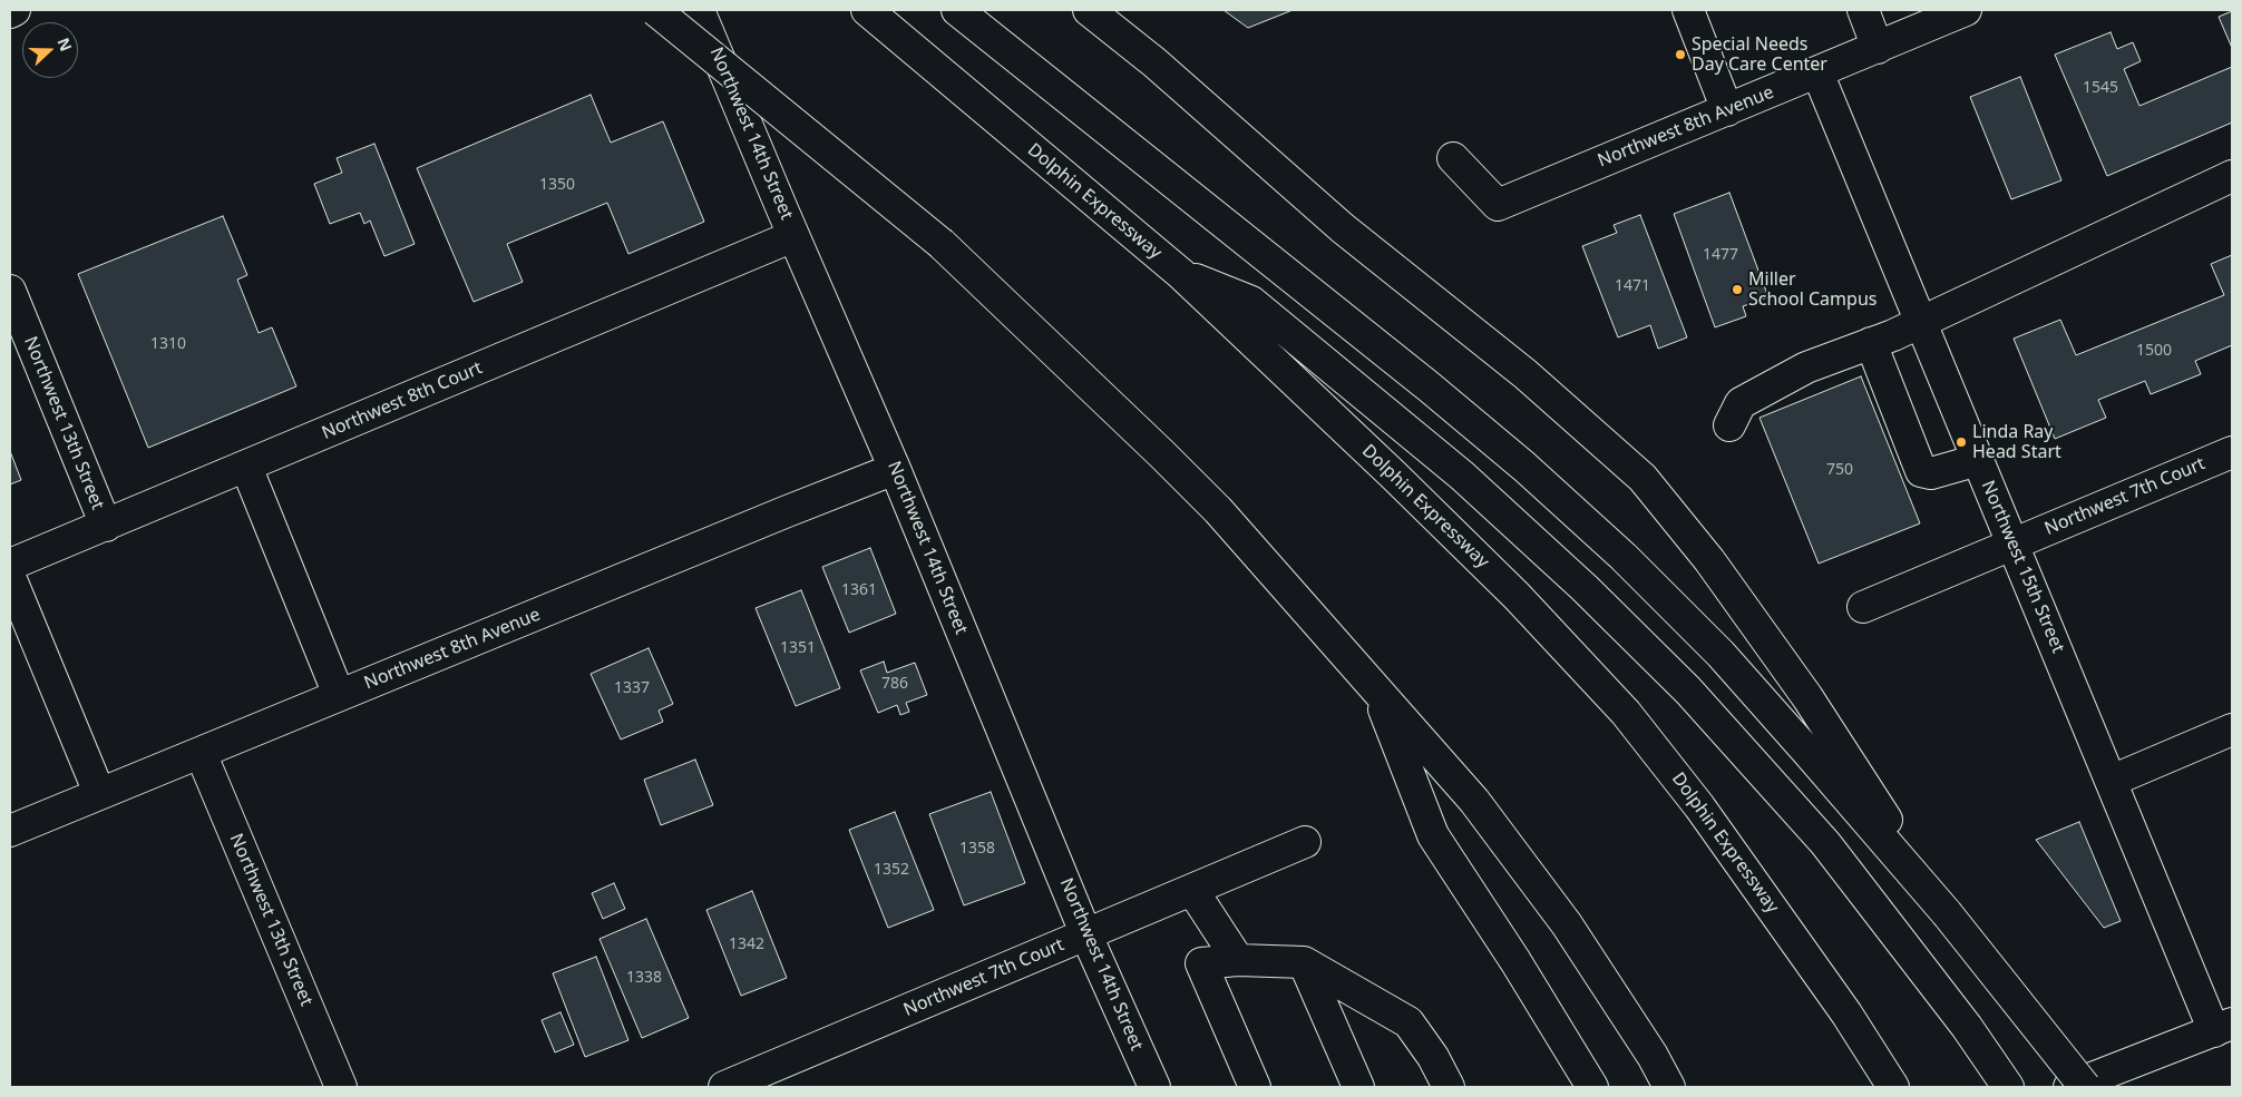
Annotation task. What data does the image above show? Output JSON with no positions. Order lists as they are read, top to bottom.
{
  "streets": {
    "main road": [
      "Northwest 8th Avenue",
      "Northwest 14th Street",
      "Dolphin Expressway",
      "Northwest 8th Court",
      "Northwest 13th Street",
      "Northwest 7th Court",
      "Northwest 15th Street"
    ]
  },
  "crossings": [
    ["Northwest 8th Avenue", "Northwest 14th Street"],
    ["Northwest 8th Avenue", "Northwest 13th Street"],
    ["Northwest 8th Avenue", "Northwest 15th Street"],
    ["Northwest 14th Street", "Northwest 8th Court"],
    ["Northwest 14th Street", "Northwest 7th Court"],
    ["Northwest 8th Court", "Northwest 13th Street"],
    ["Northwest 7th Court", "Northwest 15th Street"]
  ],
  "places": ["Special Needs Day Care Center", "Miller School Campus", "Linda Ray Head Start"],
  "house_numbers": [
    "1545",
    "1350",
    "1477",
    "1471",
    "1310",
    "1500",
    "750",
    "1361",
    "1351",
    "786",
    "1337",
    "1358",
    "1352",
    "1342",
    "1338"
  ],
  "north": "right"
}
